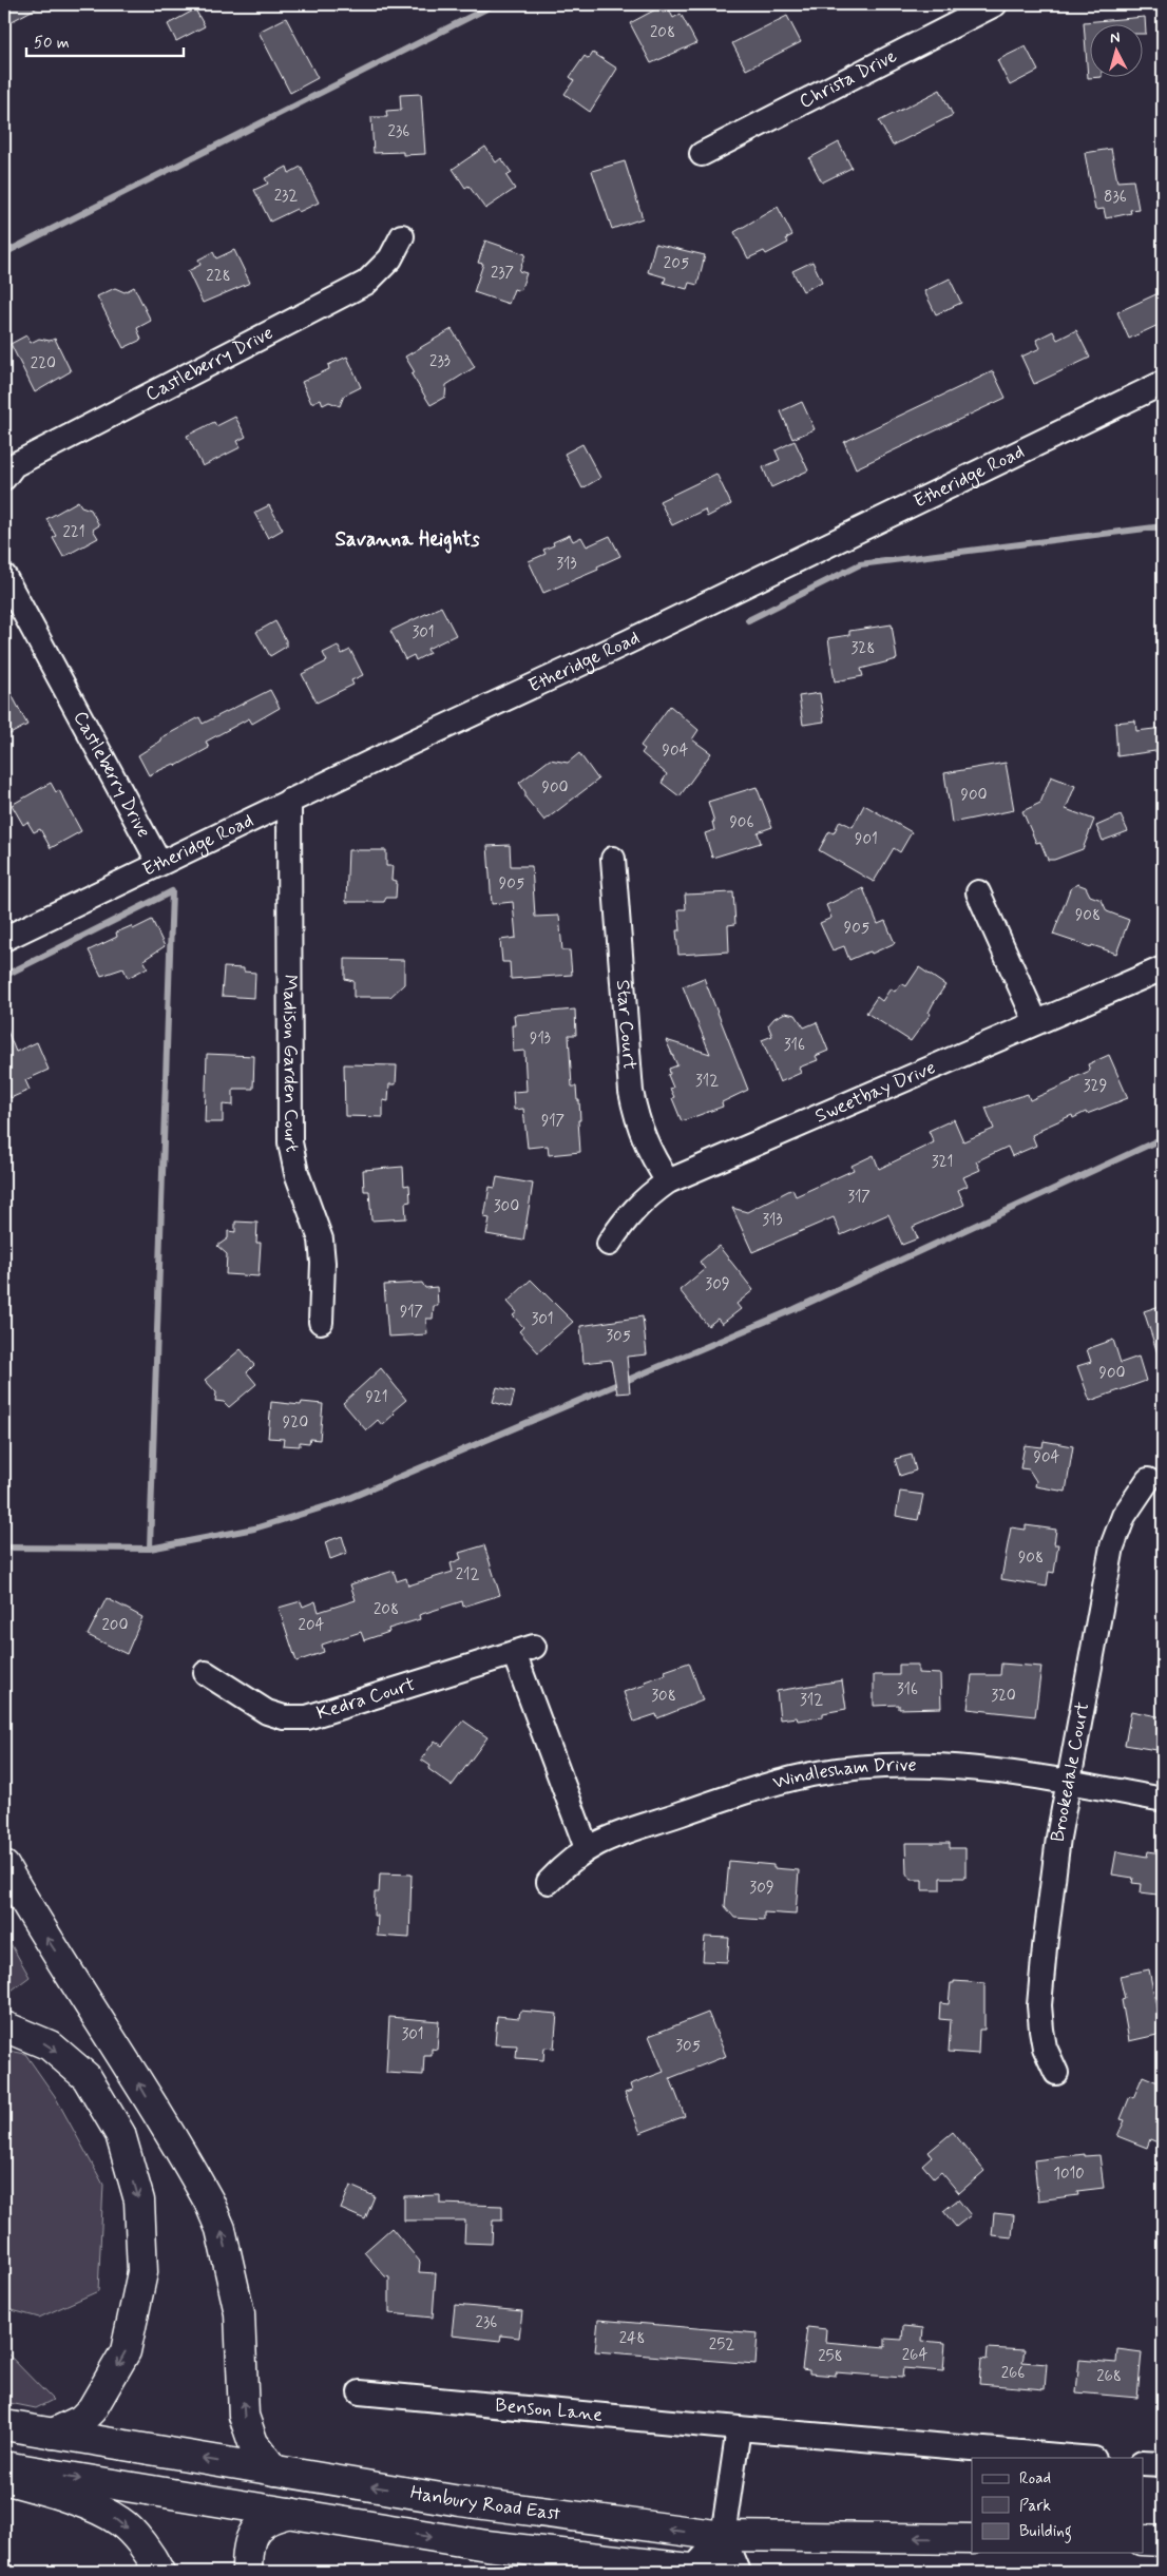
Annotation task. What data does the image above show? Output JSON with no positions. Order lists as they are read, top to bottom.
{
  "streets": {
    "main road": ["Hanbury Road East"],
    "street": [
      "Christa Drive",
      "Castleberry Drive",
      "Etheridge Road",
      "Star Court",
      "Madison Garden Court",
      "Sweetbay Drive",
      "Kedra Court",
      "Brookedale Court",
      "Windlesham Drive",
      "Benson Lane"
    ]
  },
  "crossings": [
    ["Castleberry Drive", "Etheridge Road"],
    ["Etheridge Road", "Madison Garden Court"],
    ["Star Court", "Sweetbay Drive"],
    ["Kedra Court", "Windlesham Drive"],
    ["Brookedale Court", "Windlesham Drive"]
  ],
  "districts": ["Savanna Heights"],
  "house_numbers": [
    "208",
    "236",
    "232",
    "836",
    "205",
    "237",
    "228",
    "233",
    "220",
    "221",
    "313",
    "301",
    "328",
    "904",
    "900",
    "900",
    "906",
    "901",
    "905",
    "908",
    "905",
    "913",
    "316",
    "312",
    "329",
    "917",
    "321",
    "317",
    "300",
    "313",
    "309",
    "917",
    "301",
    "305",
    "900",
    "921",
    "920",
    "904",
    "908",
    "212",
    "208",
    "200",
    "204",
    "316",
    "308",
    "320",
    "312",
    "309",
    "301",
    "305",
    "1010",
    "236",
    "248",
    "252",
    "264",
    "258",
    "266",
    "268"
  ],
  "legend": ["Road", "Park", "Building"],
  "scale_bar": "50 m",
  "north": "top"
}
